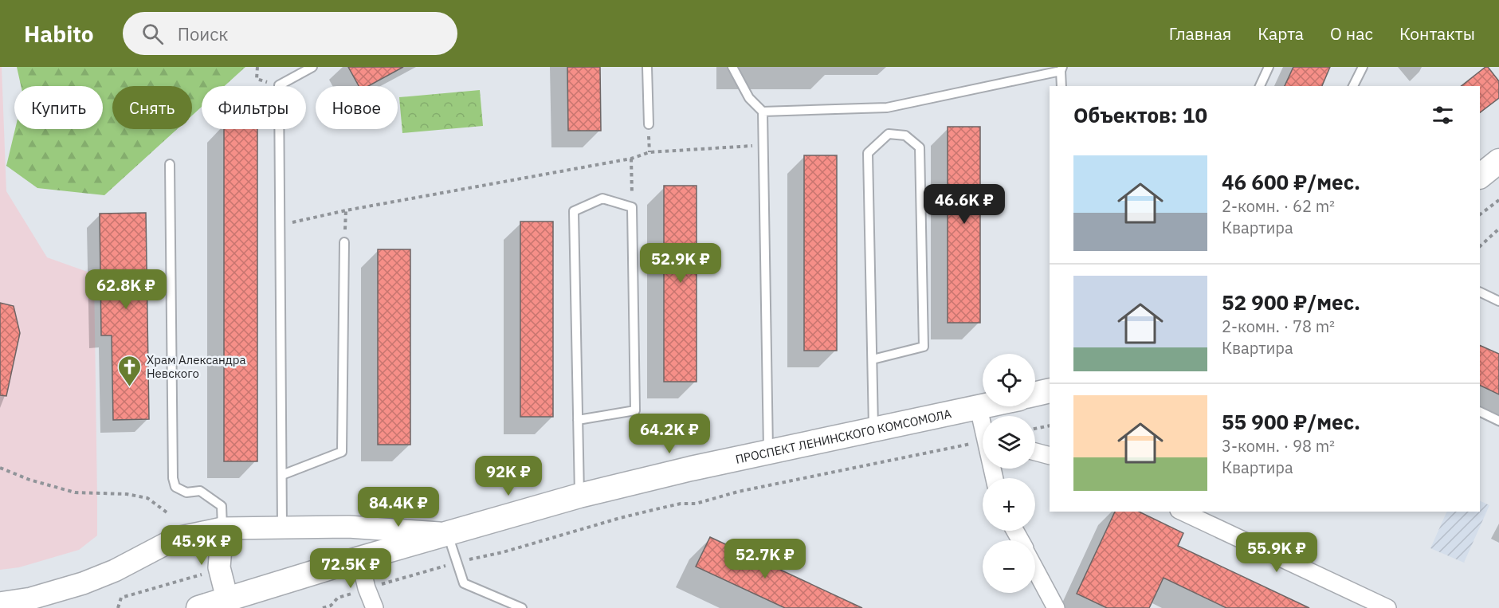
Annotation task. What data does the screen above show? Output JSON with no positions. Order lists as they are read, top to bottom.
{
  "streets": {
    "main road": ["ПРОСПЕКТ ЛЕНИНСКОГО КОМСОМОЛА"]
  },
  "places": {
    "church": ["Храм Александра Невского"]
  },
  "page": {
    "header": "Habito",
    "search": "Поиск",
    "nav": [
      "Главная",
      "Карта",
      "О нас",
      "Контакты"
    ],
    "chip": [
      "Купить",
      "Снять",
      "Фильтры",
      "Новое"
    ],
    "heading": "Объектов: 10",
    "list": [
      {
        "name": "46 600 ₽/мес.",
        "note": "2-комн. · 62 m² · Квартира"
      },
      {
        "name": "52 900 ₽/мес.",
        "note": "2-комн. · 78 m² · Квартира"
      },
      {
        "name": "55 900 ₽/мес.",
        "note": "3-комн. · 98 m² · Квартира"
      }
    ],
    "price": [
      "46.6K ₽",
      "52.9K ₽",
      "62.8K ₽",
      "64.2K ₽",
      "92K ₽",
      "84.4K ₽",
      "45.9K ₽",
      "55.9K ₽",
      "52.7K ₽",
      "72.5K ₽"
    ],
    "map_buttons": ["+", "−"]
  }
}
